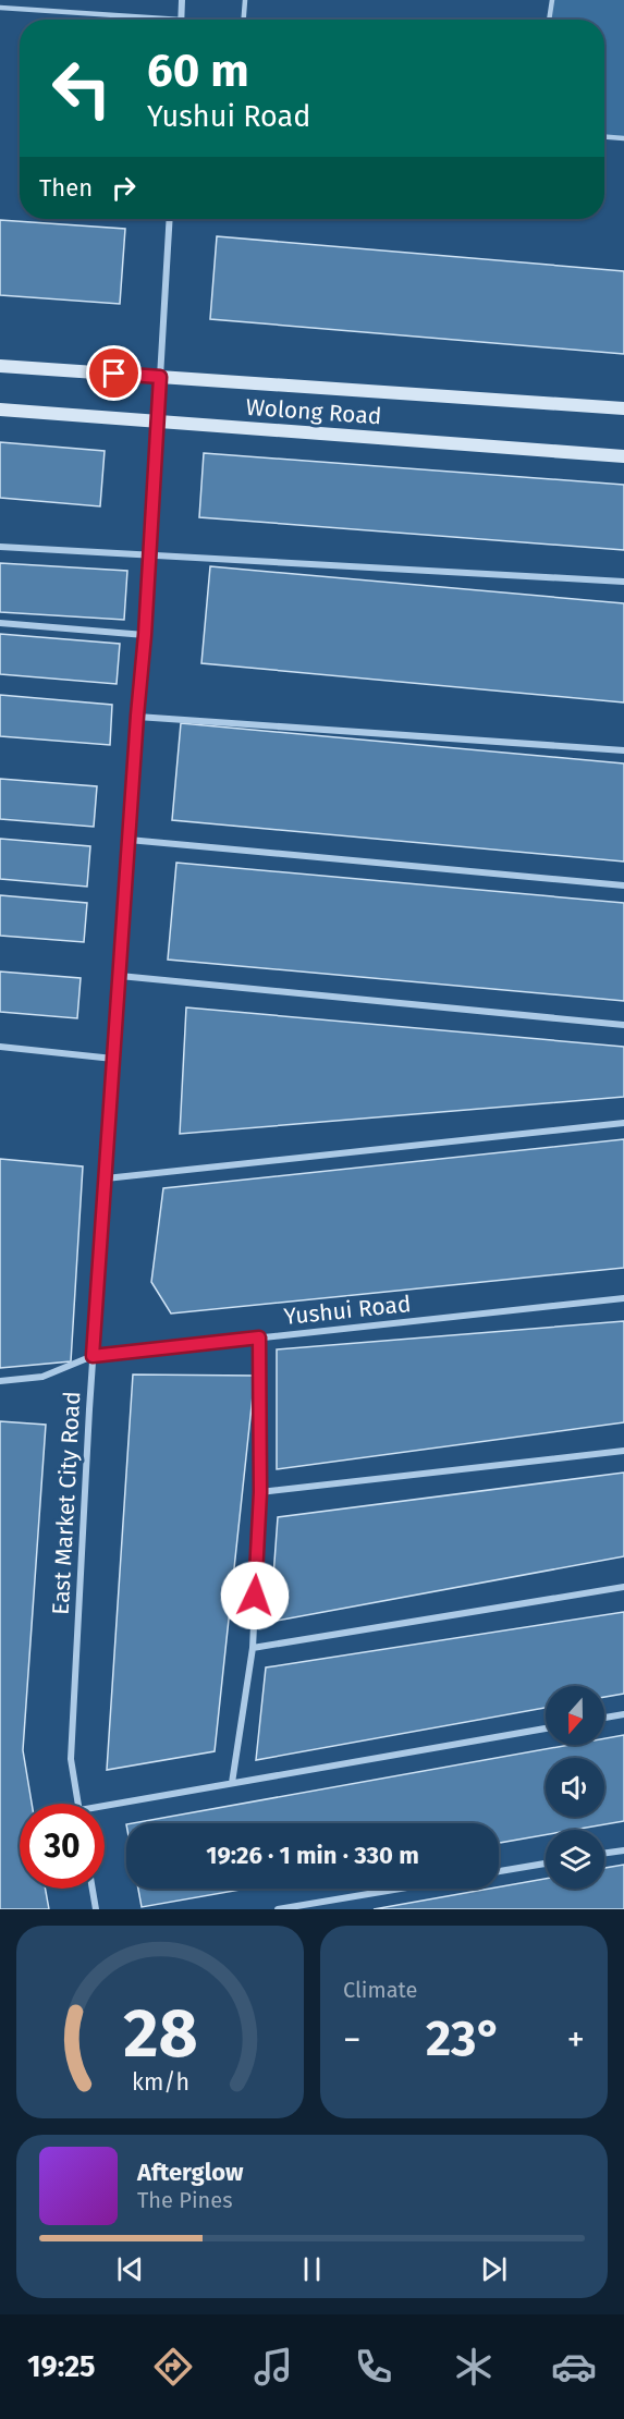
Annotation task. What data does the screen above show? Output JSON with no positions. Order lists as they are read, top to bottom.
{
  "streets": {
    "main road": ["Wolong Road"],
    "street": ["Yushui Road", "East Market City Road"]
  },
  "crossings": [
    ["Wolong Road", "East Market City Road"],
    ["Yushui Road", "East Market City Road"]
  ],
  "north": "bottom",
  "page": {
    "turn": ["60 m", "Yushui Road"],
    "then": "Then",
    "limit": "30",
    "trip": "19:26 · 1 min · 330 m",
    "tile": "Climate",
    "heat": ["−", "23°", "+"],
    "song": ["Afterglow", "The Pines"],
    "tabs": "19:25",
    "gauge": ["28", "km/h"]
  }
}
